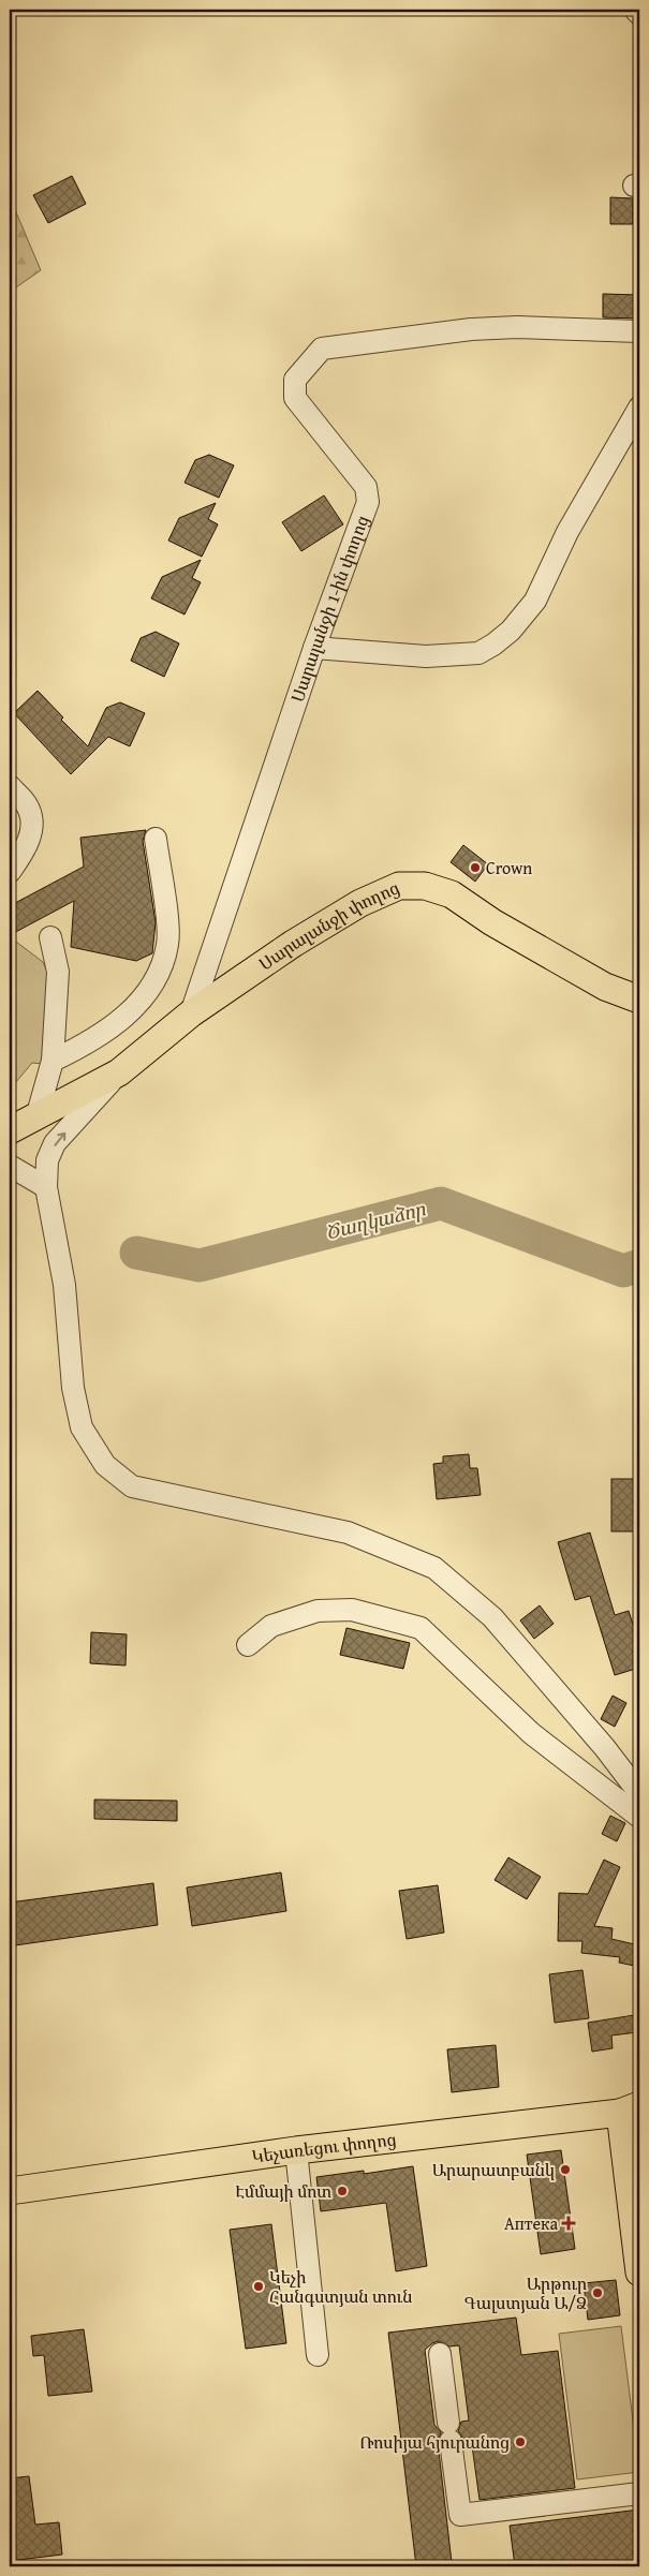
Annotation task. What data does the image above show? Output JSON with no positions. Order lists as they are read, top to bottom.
{
  "streets": {
    "main road": ["Սարալանջի փողոց", "Կեչառեցու փողոց"],
    "street": ["Սարալանջի 1-ին փողոց"]
  },
  "crossings": [
    ["Սարալանջի 1-ին փողոց", "Սարալանջի փողոց"]
  ],
  "water": ["Ծաղկաձոր"],
  "places": {
    "other": [
      "Crown",
      "Արարատբանկ",
      "Էմմայի մոտ",
      "Կեչի Հանգստյան տուն",
      "Արթուր Գալստյան Ա/Ձ",
      "Ռոսիյա հյուրանոց"
    ],
    "health": ["Аптека"]
  }
}
